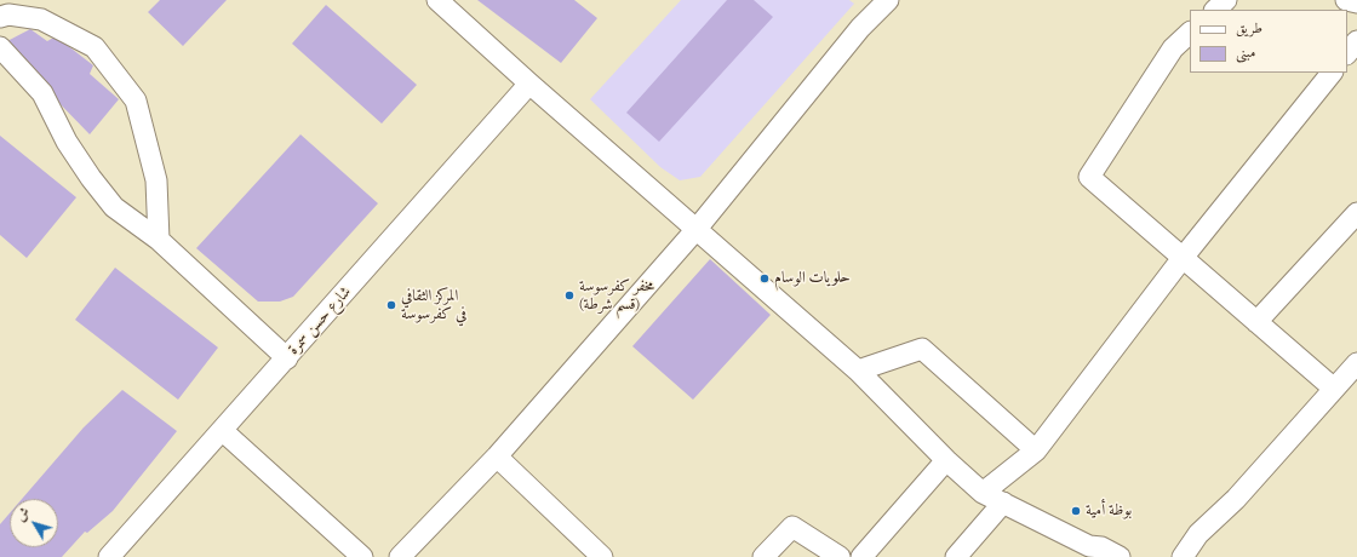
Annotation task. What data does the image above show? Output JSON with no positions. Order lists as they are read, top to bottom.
{
  "streets": {
    "street": ["شارع حسن سمرة"]
  },
  "places": [
    "حلويات الوسام",
    "مخفر كفرسوسة (قسم شرطة)",
    "المركز الثقافي في كفرسوسة",
    "بوظة أمية"
  ],
  "legend": ["طريق", "مبنى"],
  "north": "top left"
}
